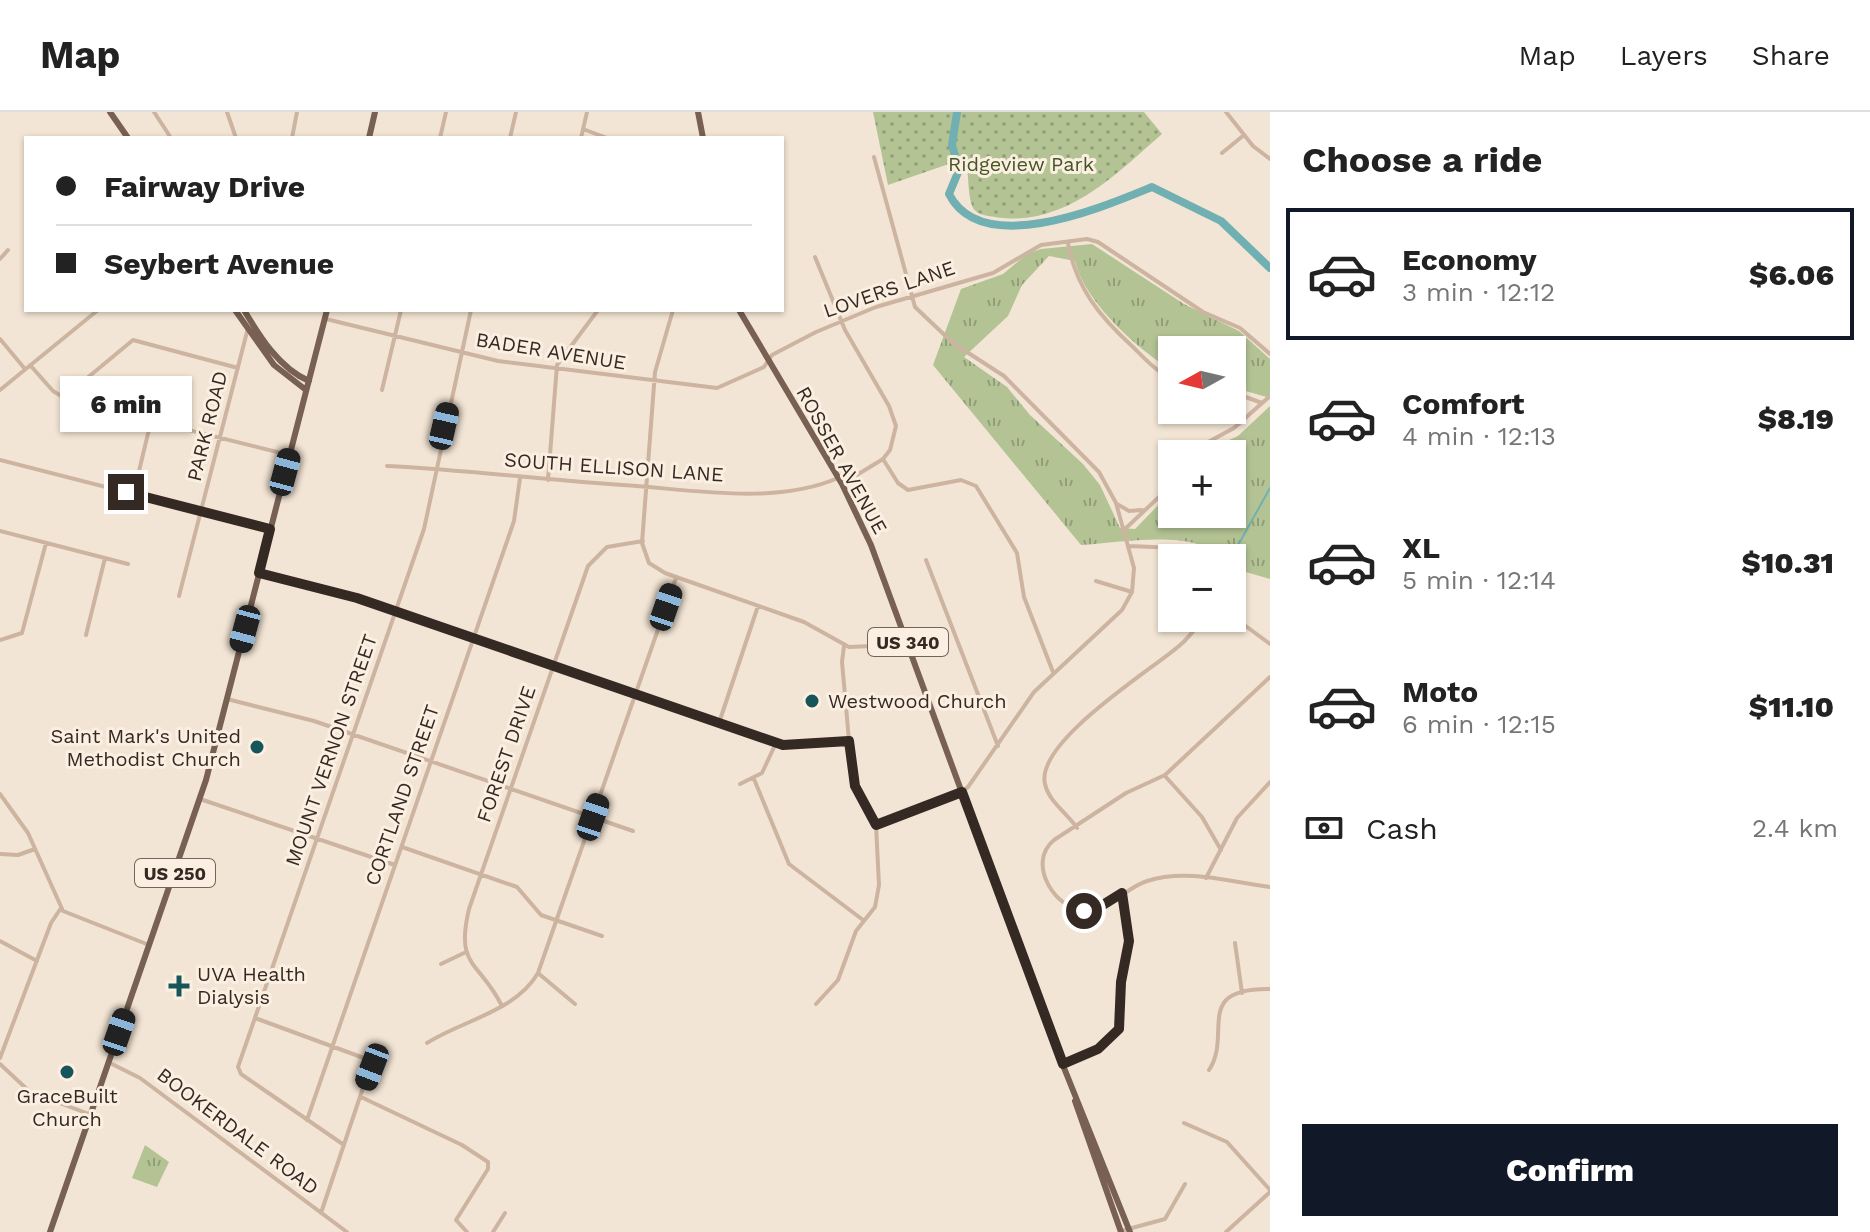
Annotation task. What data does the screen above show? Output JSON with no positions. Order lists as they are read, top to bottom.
{
  "streets": {
    "main road": ["ROSSER AVENUE", "US 340", "US 250"],
    "street": [
      "LOVERS LANE",
      "BADER AVENUE",
      "PARK ROAD",
      "SOUTH ELLISON LANE",
      "MOUNT VERNON STREET",
      "FOREST DRIVE",
      "CORTLAND STREET",
      "BOOKERDALE ROAD"
    ]
  },
  "crossings": [
    ["LOVERS LANE", "BADER AVENUE"],
    ["LOVERS LANE", "ROSSER AVENUE"],
    ["BADER AVENUE", "ROSSER AVENUE"],
    ["BADER AVENUE", "MOUNT VERNON STREET"],
    ["BADER AVENUE", "US 250"],
    ["ROSSER AVENUE", "SOUTH ELLISON LANE"],
    ["SOUTH ELLISON LANE", "MOUNT VERNON STREET"],
    ["SOUTH ELLISON LANE", "CORTLAND STREET"],
    ["MOUNT VERNON STREET", "CORTLAND STREET"],
    ["US 250", "BOOKERDALE ROAD"]
  ],
  "parks": ["Ridgeview Park"],
  "places": {
    "other": ["Westwood Church", "Saint Mark's United Methodist Church", "GraceBuilt Church"],
    "health": ["UVA Health Dialysis"]
  },
  "north": "left",
  "page": {
    "header": "Map",
    "nav": ["Map", "Layers", "Share"],
    "heading": "Choose a ride",
    "banner": ["Fairway Drive", "Seybert Avenue"],
    "list": [
      {
        "name": "Economy",
        "note": "3 min · 12:12",
        "value": "$6.06"
      },
      {
        "name": "Comfort",
        "note": "4 min · 12:13",
        "value": "$8.19"
      },
      {
        "name": "XL",
        "note": "5 min · 12:14",
        "value": "$10.31"
      },
      {
        "name": "Moto",
        "note": "6 min · 12:15",
        "value": "$11.10"
      }
    ],
    "map_buttons": ["+", "−"],
    "bubble": "6 min",
    "pay": ["Cash", "2.4 km"],
    "buttons": "Confirm"
  }
}
